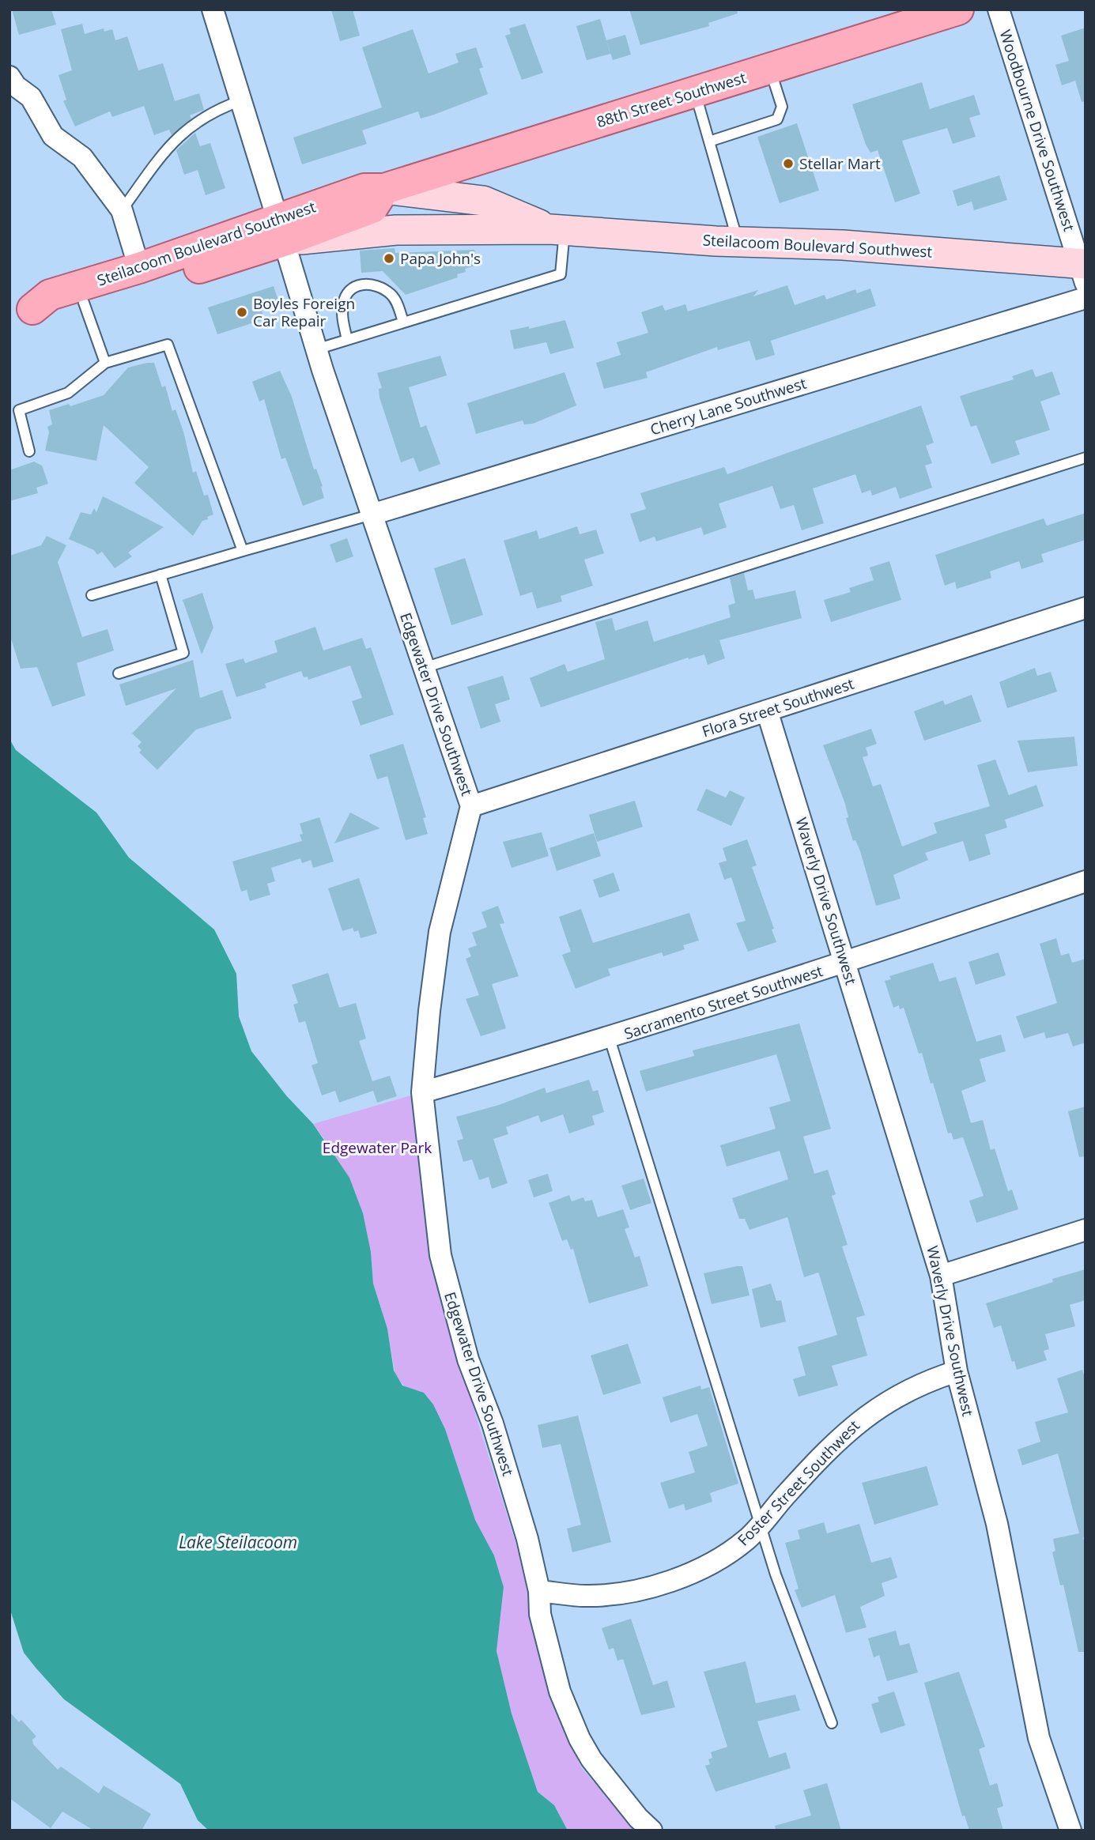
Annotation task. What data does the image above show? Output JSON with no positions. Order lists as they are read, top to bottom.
{
  "streets": {
    "main road": ["88th Street Southwest", "Steilacoom Boulevard Southwest"],
    "street": [
      "Woodbourne Drive Southwest",
      "Cherry Lane Southwest",
      "Edgewater Drive Southwest",
      "Flora Street Southwest",
      "Waverly Drive Southwest",
      "Sacramento Street Southwest",
      "Foster Street Southwest"
    ]
  },
  "crossings": [
    ["88th Street Southwest", "Steilacoom Boulevard Southwest"],
    ["Woodbourne Drive Southwest", "Steilacoom Boulevard Southwest"],
    ["Steilacoom Boulevard Southwest", "Edgewater Drive Southwest"],
    ["Cherry Lane Southwest", "Edgewater Drive Southwest"],
    ["Edgewater Drive Southwest", "Flora Street Southwest"],
    ["Edgewater Drive Southwest", "Sacramento Street Southwest"],
    ["Edgewater Drive Southwest", "Foster Street Southwest"],
    ["Flora Street Southwest", "Waverly Drive Southwest"],
    ["Waverly Drive Southwest", "Sacramento Street Southwest"],
    ["Waverly Drive Southwest", "Foster Street Southwest"]
  ],
  "water": ["Lake Steilacoom"],
  "parks": ["Edgewater Park"],
  "places": ["Stellar Mart", "Papa John's", "Boyles Foreign Car Repair"]
}
